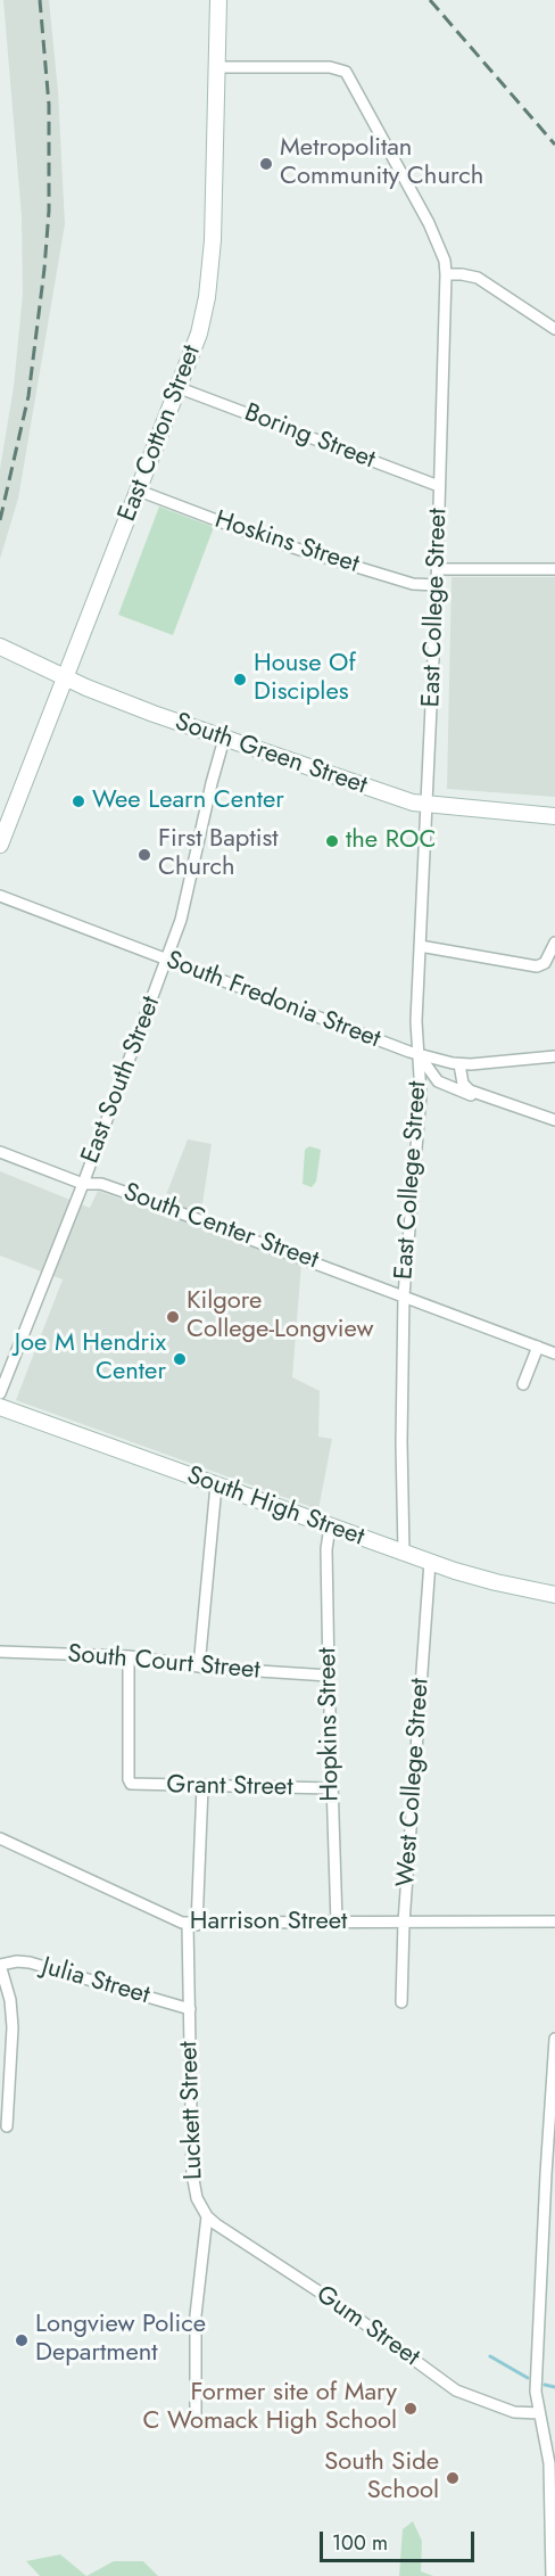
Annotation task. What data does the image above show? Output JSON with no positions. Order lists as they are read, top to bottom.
{
  "streets": {
    "main road": ["East Cotton Street", "South Green Street", "South High Street"],
    "street": [
      "Boring Street",
      "Hoskins Street",
      "East College Street",
      "South Fredonia Street",
      "East South Street",
      "South Center Street",
      "South Court Street",
      "Hopkins Street",
      "West College Street",
      "Grant Street",
      "Harrison Street",
      "Julia Street",
      "Luckett Street",
      "Gum Street"
    ]
  },
  "crossings": [
    ["East Cotton Street", "Boring Street"],
    ["East Cotton Street", "Hoskins Street"],
    ["East Cotton Street", "East College Street"],
    ["East Cotton Street", "South Green Street"],
    ["Boring Street", "East College Street"],
    ["Hoskins Street", "East College Street"],
    ["East College Street", "South Green Street"],
    ["East College Street", "South Fredonia Street"],
    ["East College Street", "South Center Street"],
    ["South Green Street", "East South Street"],
    ["South Fredonia Street", "East South Street"],
    ["East South Street", "South Center Street"],
    ["South High Street", "Hopkins Street"],
    ["South High Street", "West College Street"],
    ["South Court Street", "Hopkins Street"],
    ["South Court Street", "Grant Street"],
    ["Hopkins Street", "Grant Street"],
    ["Hopkins Street", "Harrison Street"],
    ["West College Street", "Harrison Street"],
    ["Grant Street", "Luckett Street"],
    ["Harrison Street", "Luckett Street"],
    ["Julia Street", "Luckett Street"],
    ["Luckett Street", "Gum Street"]
  ],
  "places": [
    "Metropolitan Community Church",
    "House Of Disciples",
    "Wee Learn Center",
    "the ROC",
    "First Baptist Church",
    "Kilgore College-Longview",
    "Joe M Hendrix Center",
    "Longview Police Department",
    "Former site of Mary C Womack High School",
    "South Side School"
  ],
  "scale_bar": "100 m"
}
